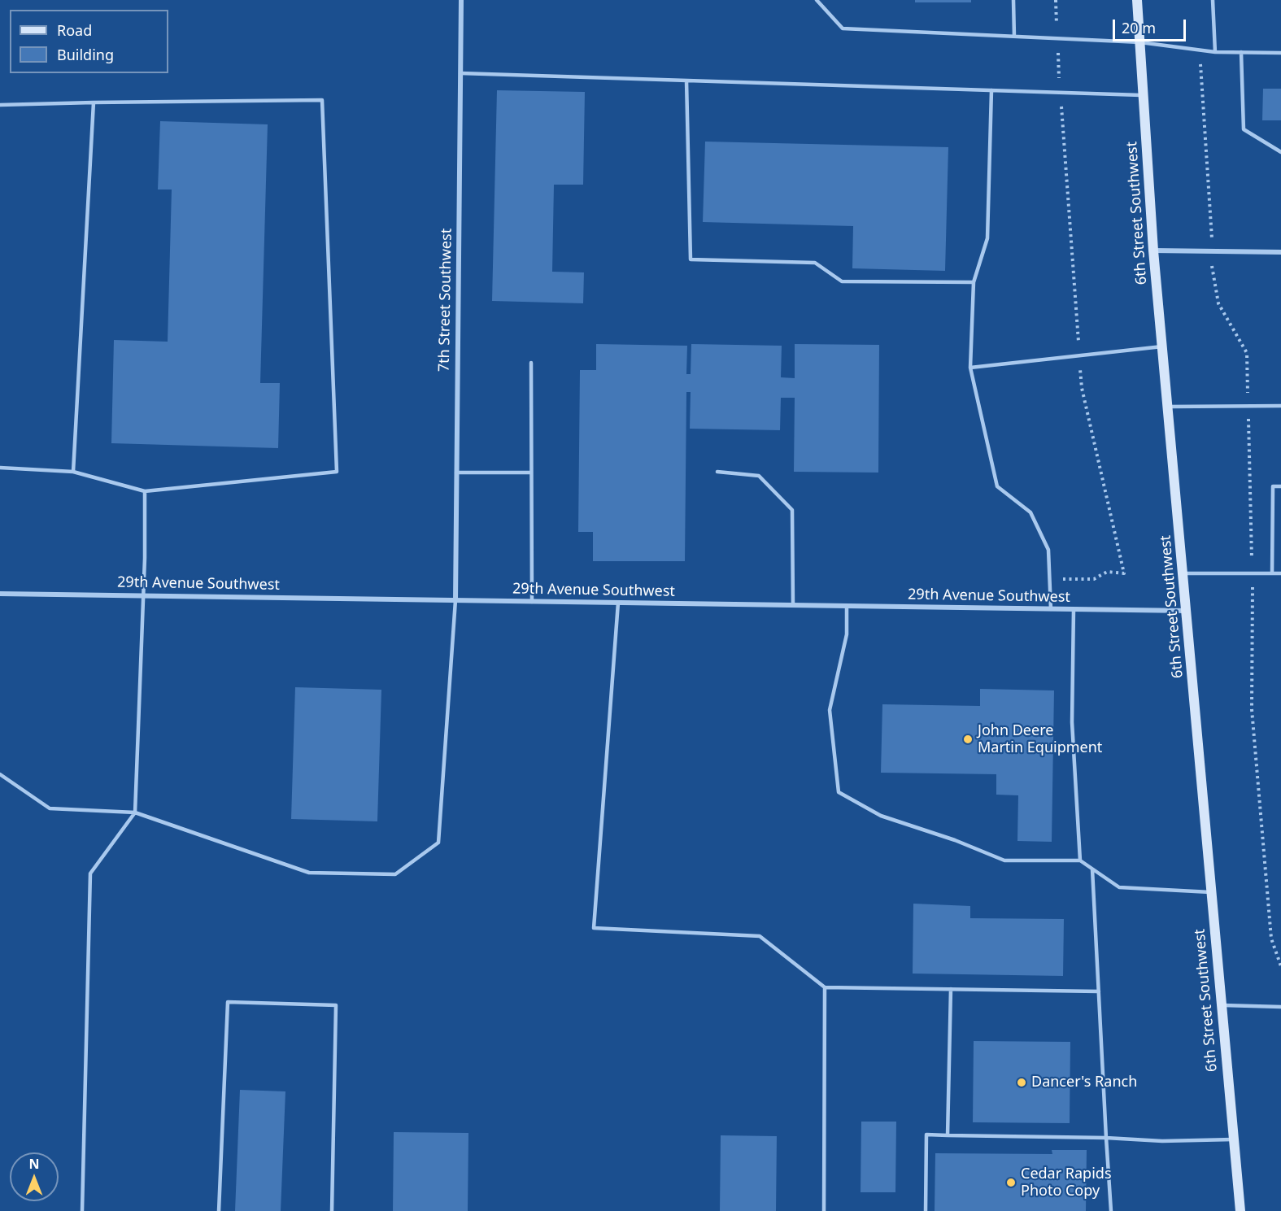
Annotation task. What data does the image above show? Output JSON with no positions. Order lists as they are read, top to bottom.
{
  "streets": {
    "main road": ["6th Street Southwest"],
    "street": ["7th Street Southwest", "29th Avenue Southwest"]
  },
  "crossings": [
    ["6th Street Southwest", "29th Avenue Southwest"],
    ["7th Street Southwest", "29th Avenue Southwest"]
  ],
  "places": ["John Deere Martin Equipment", "Dancer's Ranch", "Cedar Rapids Photo Copy"],
  "legend": ["Road", "Building"],
  "scale_bar": "20 m",
  "north": "top"
}
